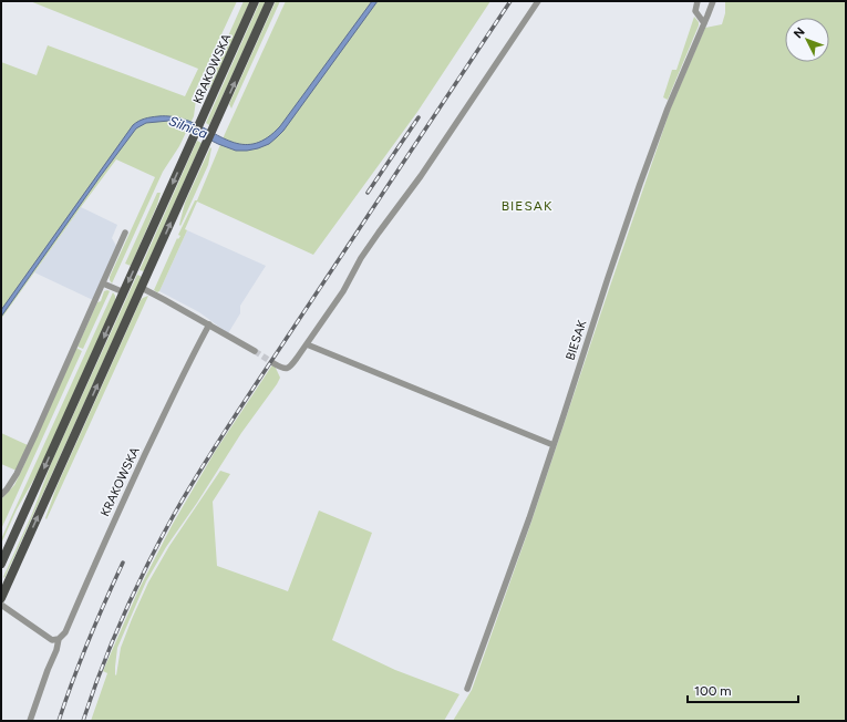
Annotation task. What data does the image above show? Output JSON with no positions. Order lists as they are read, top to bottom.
{
  "streets": {
    "main road": ["KRAKOWSKA"],
    "street": ["BIESAK"]
  },
  "districts": ["BIESAK"],
  "water": ["Silnica"],
  "scale_bar": "100 m",
  "north": "top left"
}
